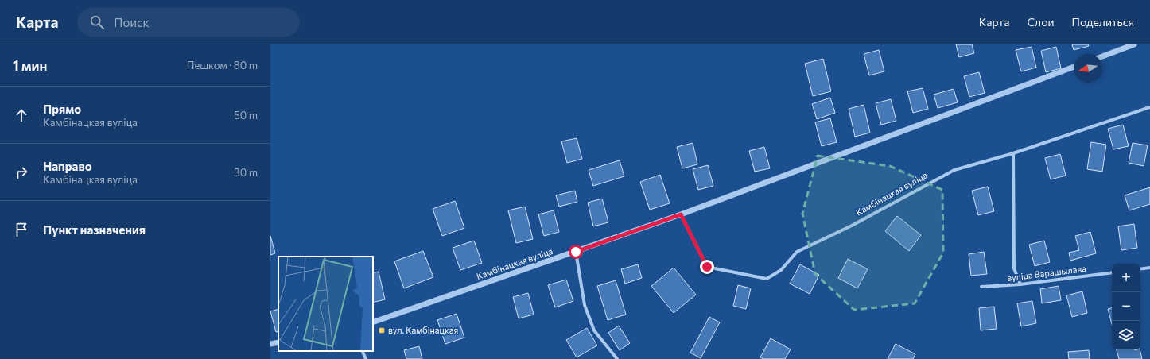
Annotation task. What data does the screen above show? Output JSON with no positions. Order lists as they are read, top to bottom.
{
  "streets": {
    "street": ["Камбінацкая вуліца", "вуліца Варашылава"]
  },
  "places": {
    "transit": ["вул. Камбінацкая"]
  },
  "north": "left",
  "page": {
    "header": "Карта",
    "search": "Поиск",
    "nav": ["Карта", "Слои", "Поделиться"],
    "heading": ["1 мин", "Пешком · 80 m"],
    "list": [
      ["Прямо", "Камбінацкая вуліца", "50 m"],
      ["Направо", "Камбінацкая вуліца", "30 m"],
      "Пункт назначения"
    ],
    "map_buttons": ["+", "−"]
  }
}
